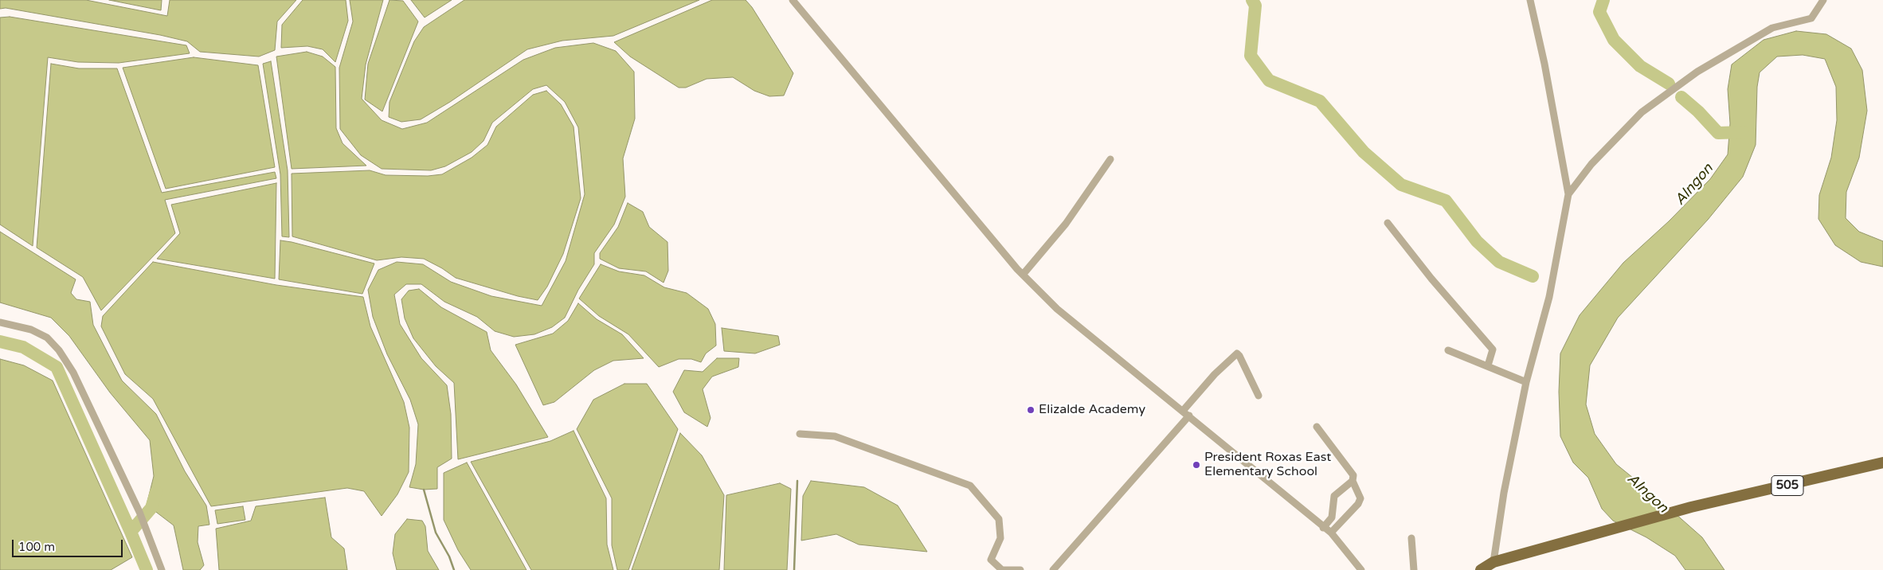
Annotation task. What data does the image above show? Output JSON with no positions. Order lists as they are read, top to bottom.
{
  "streets": {
    "main road": ["505"]
  },
  "water": ["Alngon"],
  "places": ["Elizalde Academy", "President Roxas East Elementary School"],
  "scale_bar": "100 m"
}
